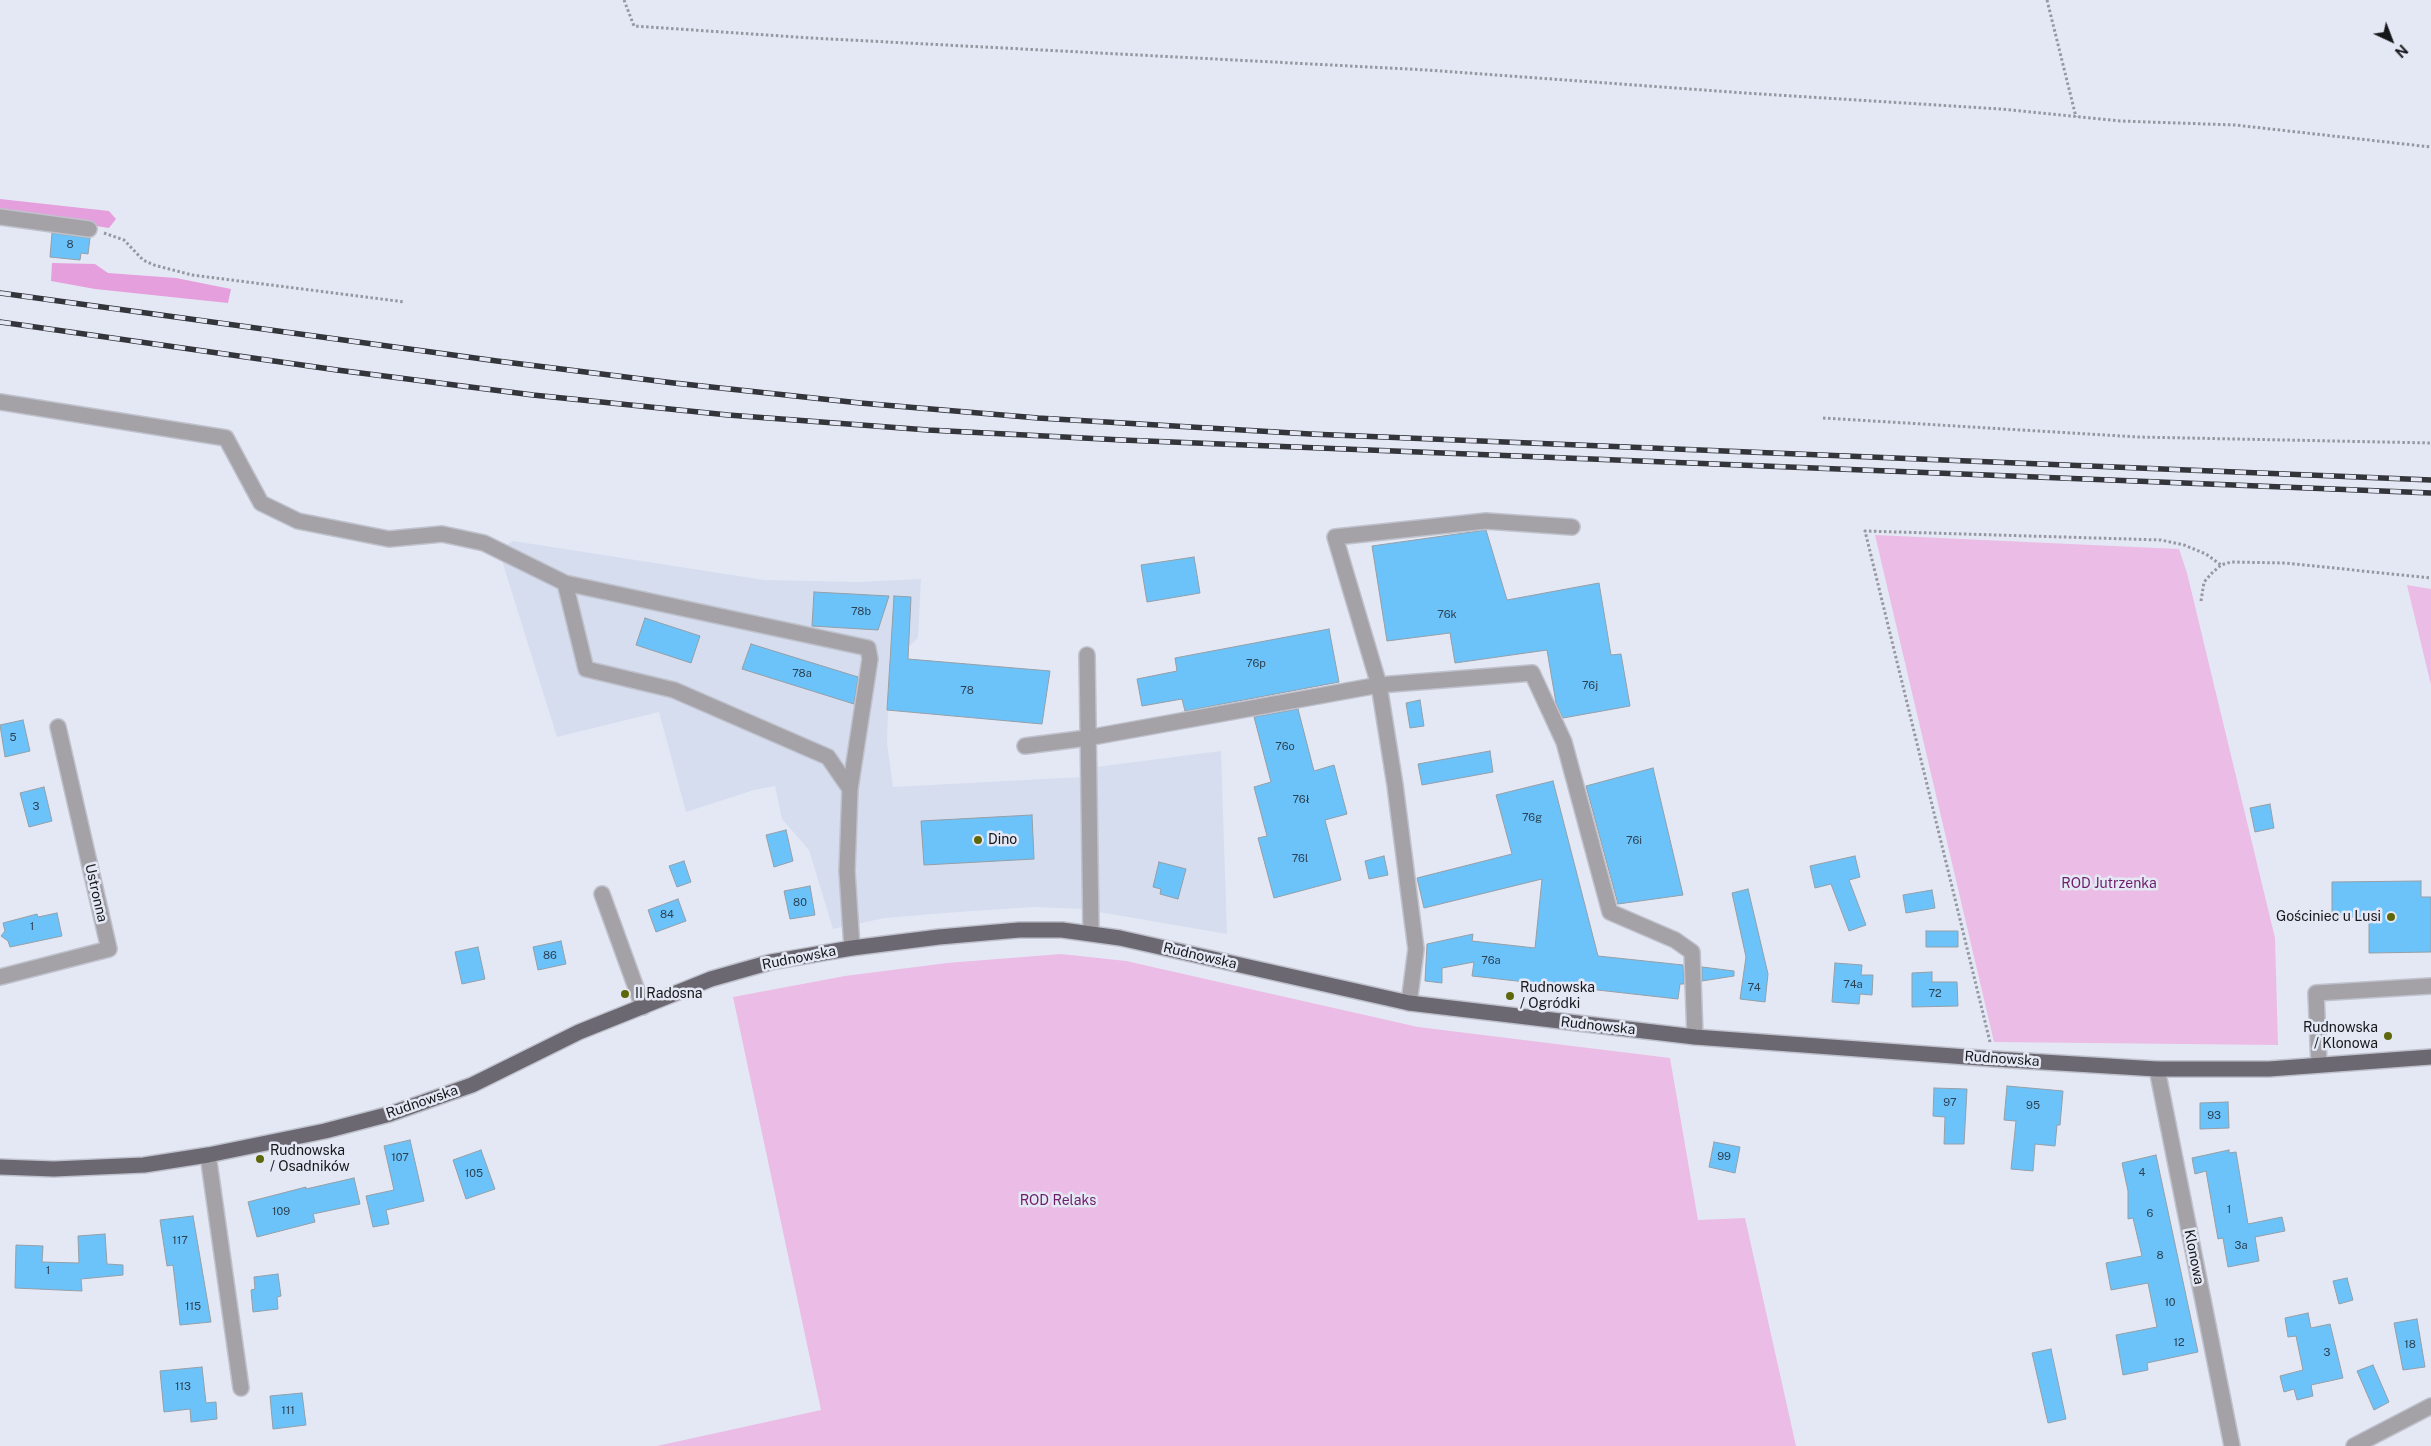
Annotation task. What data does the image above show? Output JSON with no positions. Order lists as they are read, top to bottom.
{
  "streets": {
    "main road": ["Rudnowska"],
    "street": ["Ustronna", "Klonowa"]
  },
  "crossings": [
    ["Rudnowska", "Klonowa"]
  ],
  "parks": ["ROD Jutrzenka", "ROD Relaks"],
  "places": [
    "Dino",
    "Gościniec u Lusi",
    "II Radosna",
    "Rudnowska / Ogródki",
    "Rudnowska / Klonowa",
    "Rudnowska / Osadników"
  ],
  "house_numbers": [
    "8",
    "78b",
    "76k",
    "76p",
    "78a",
    "76j",
    "78",
    "5",
    "76o",
    "76ł",
    "3",
    "76g",
    "76i",
    "76l",
    "80",
    "84",
    "1",
    "86",
    "76a",
    "74a",
    "74",
    "72",
    "97",
    "95",
    "93",
    "99",
    "107",
    "4",
    "105",
    "1",
    "109",
    "6",
    "117",
    "3a",
    "8",
    "1",
    "10",
    "115",
    "12",
    "18",
    "3",
    "113",
    "111"
  ],
  "north": "bottom right"
}
